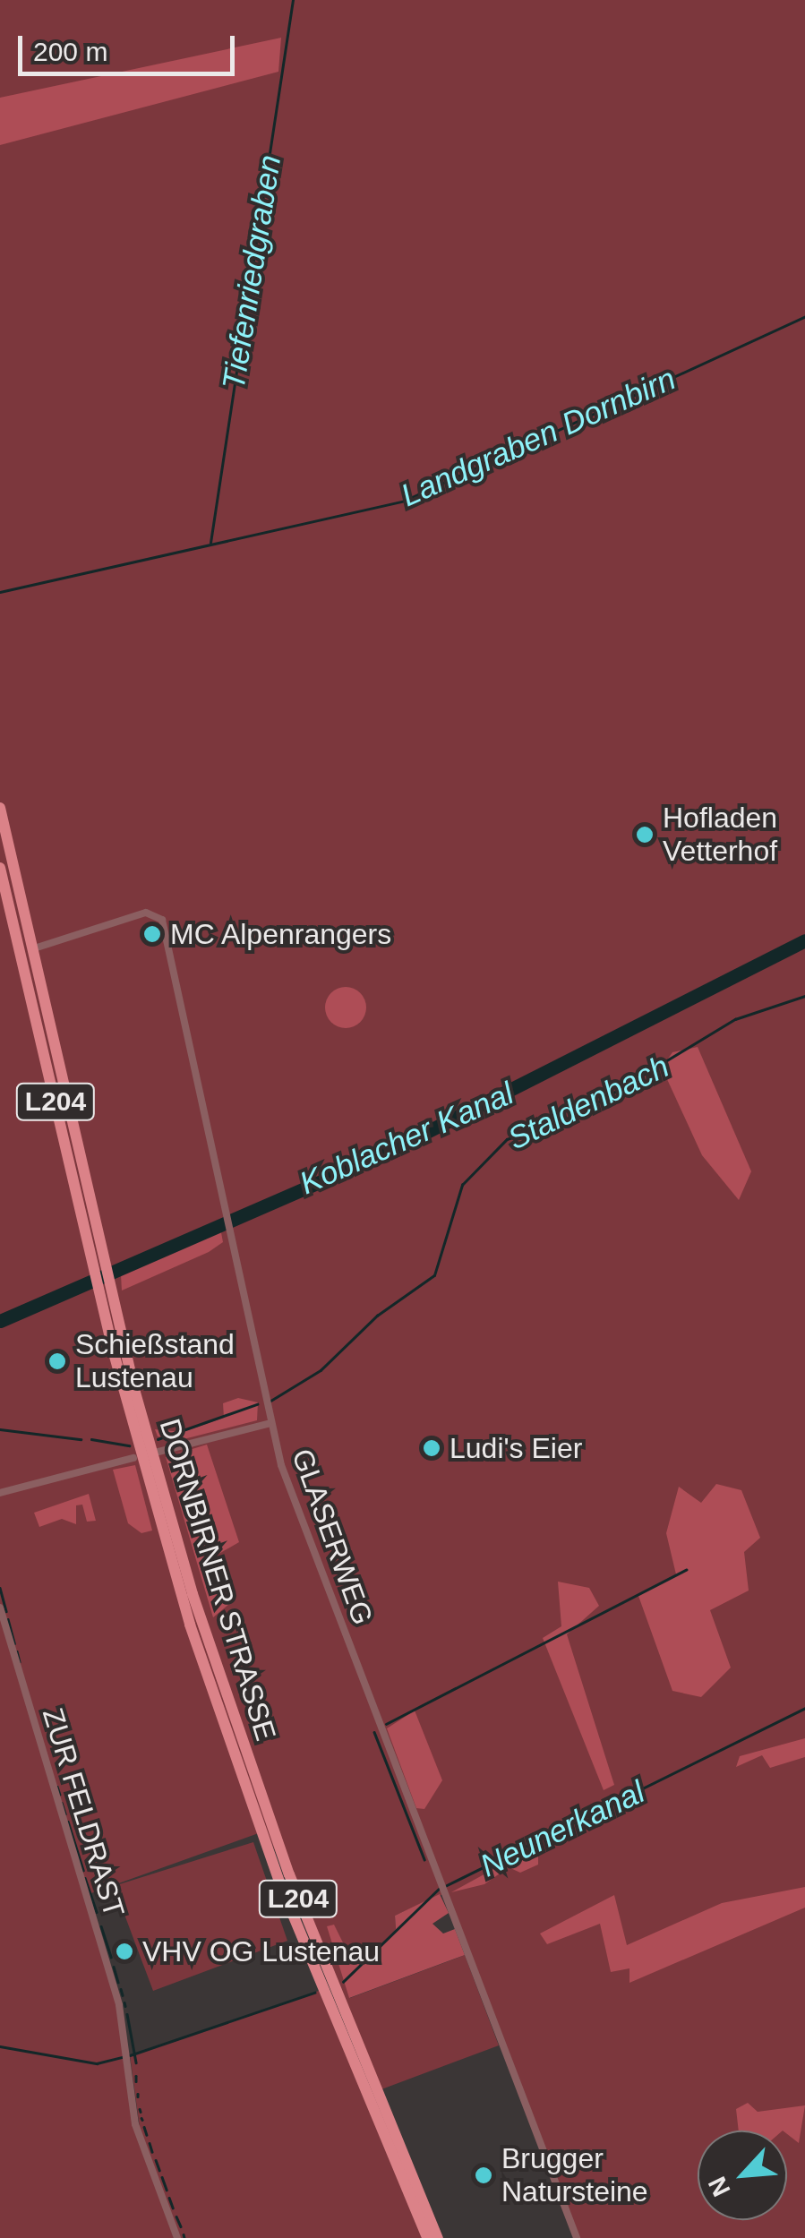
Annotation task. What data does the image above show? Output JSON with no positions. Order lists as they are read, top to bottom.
{
  "streets": {
    "main road": ["L204", "DORNBIRNER STRASSE"],
    "street": ["GLASERWEG", "ZUR FELDRAST"]
  },
  "crossings": [
    ["GLASERWEG", "DORNBIRNER STRASSE"]
  ],
  "water": [
    "Tiefenriedgraben",
    "Landgraben Dornbirn",
    "Staldenbach",
    "Koblacher Kanal",
    "Neunerkanal"
  ],
  "places": [
    "Hofladen Vetterhof",
    "MC Alpenrangers",
    "Schießstand Lustenau",
    "Ludi's Eier",
    "VHV OG Lustenau",
    "Brugger Natursteine"
  ],
  "scale_bar": "200 m",
  "north": "bottom left"
}
